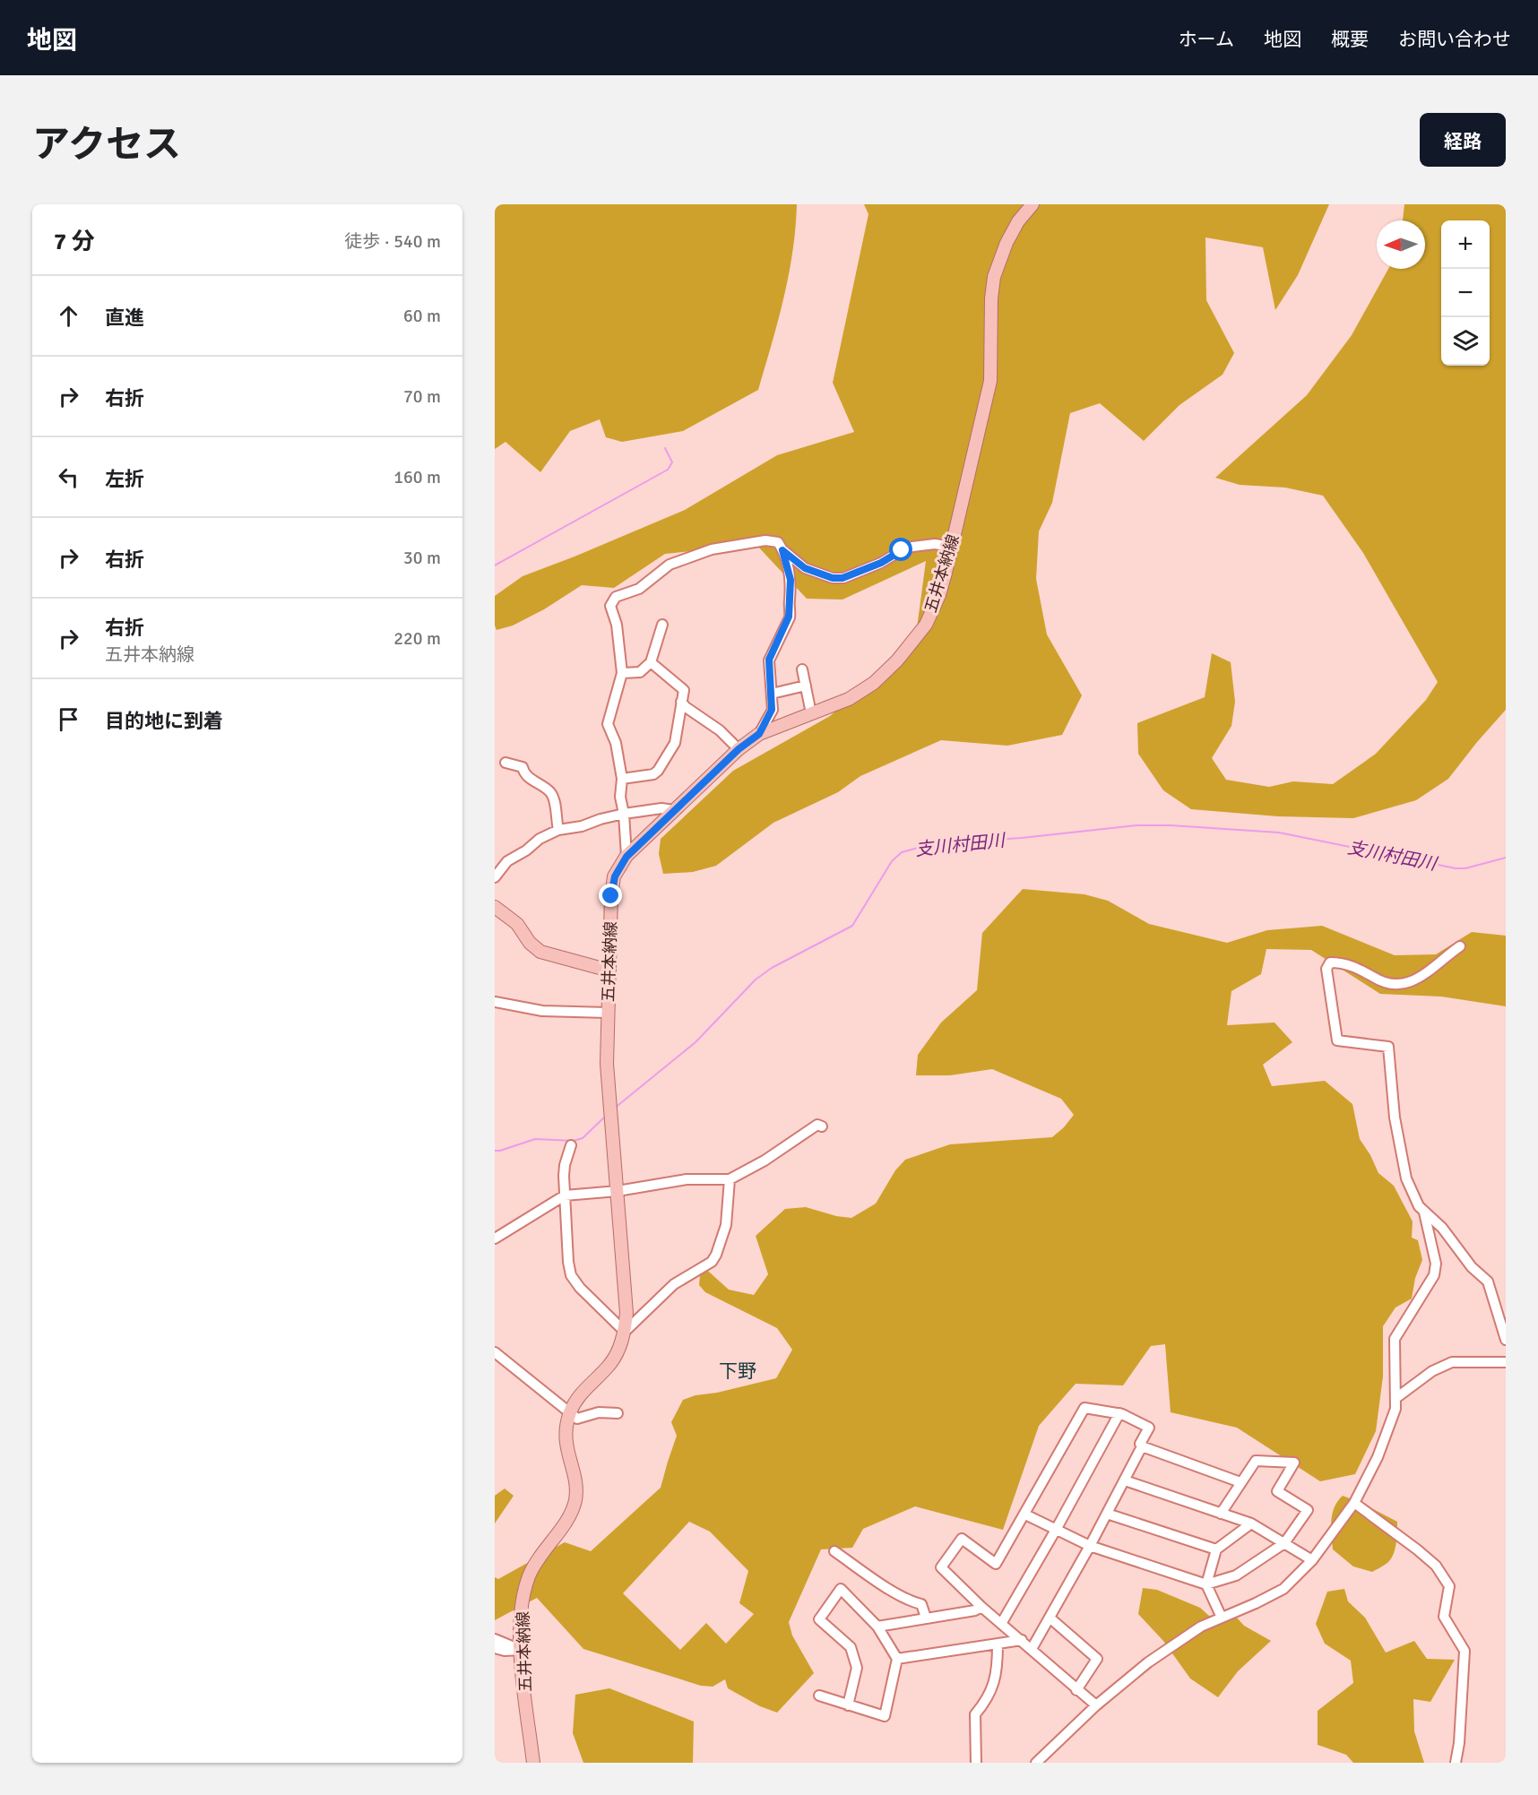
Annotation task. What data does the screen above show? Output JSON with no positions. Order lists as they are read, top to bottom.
{
  "streets": {
    "main road": ["五井本納線"]
  },
  "districts": ["下野"],
  "water": ["支川村田川"],
  "north": "left",
  "page": {
    "header": "地図",
    "nav": [
      "ホーム",
      "地図",
      "概要",
      "お問い合わせ"
    ],
    "title": "アクセス",
    "buttons": "経路",
    "heading": ["7 分", "徒歩 · 540 m"],
    "map_buttons": ["+", "−"],
    "list": [
      ["直進", "60 m"],
      ["右折", "70 m"],
      ["左折", "160 m"],
      ["右折", "30 m"],
      ["右折", "五井本納線", "220 m"],
      "目的地に到着"
    ]
  }
}
